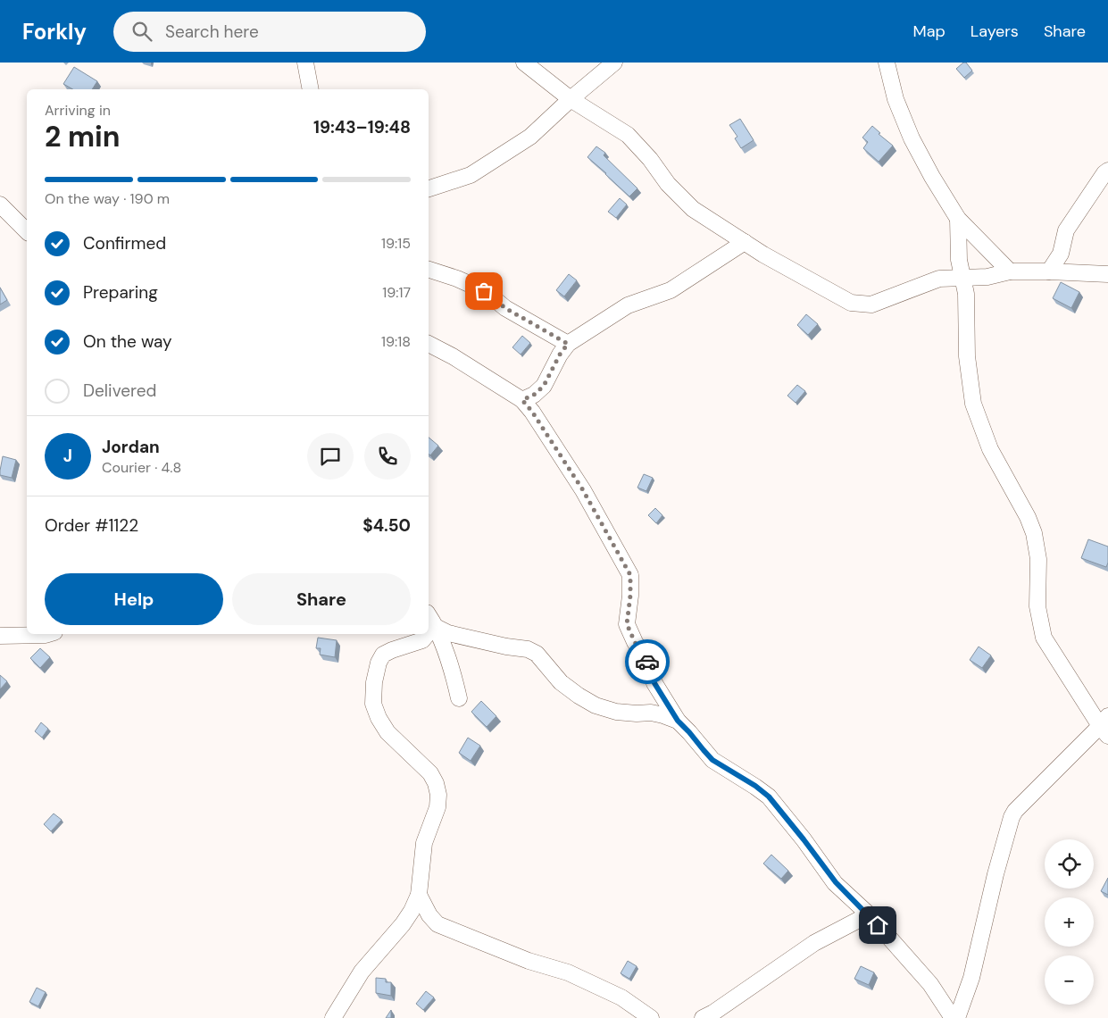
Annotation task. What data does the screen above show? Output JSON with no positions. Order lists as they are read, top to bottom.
{
  "page": {
    "header": "Forkly",
    "search": "Search here",
    "nav": ["Map", "Layers", "Share"],
    "heading": ["2 min", "Arriving in", "19:43–19:48"],
    "panel": [
      "Jordan",
      "Courier · 4.8",
      "Order #1122",
      "$4.50"
    ],
    "bar": "On the way · 190 m",
    "list": [
      ["Confirmed", "19:15"],
      ["Preparing", "19:17"],
      ["On the way", "19:18"],
      "Delivered"
    ],
    "round": "J",
    "buttons": ["Help", "Share"],
    "map_buttons": ["+", "−"]
  }
}
